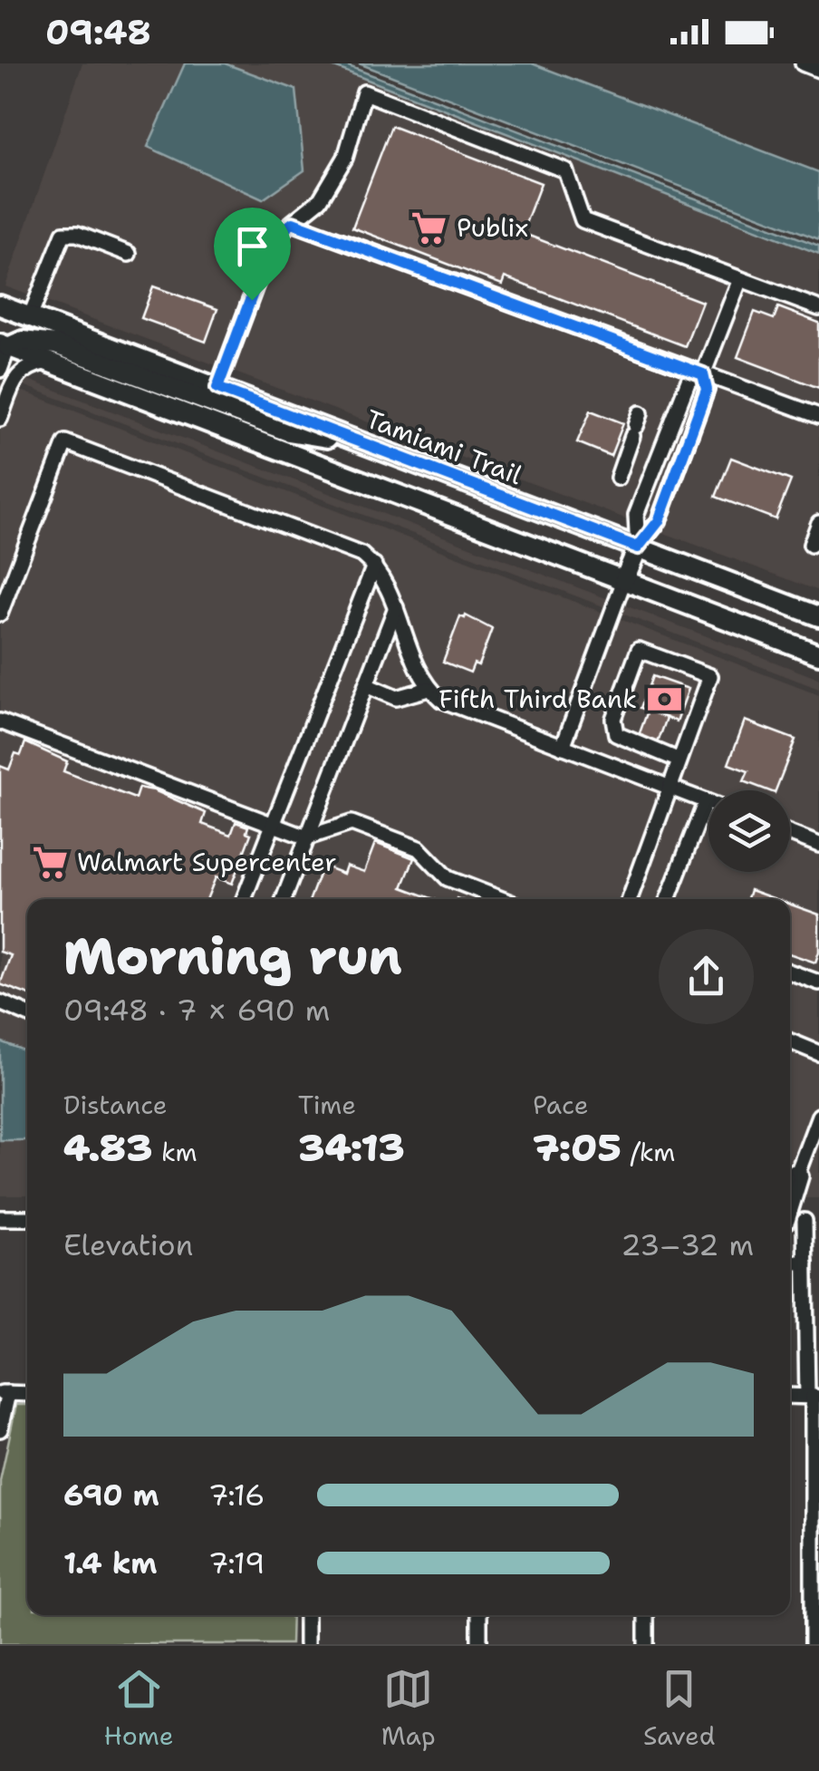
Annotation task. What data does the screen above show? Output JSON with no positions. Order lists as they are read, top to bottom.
{
  "streets": {
    "main road": ["Tamiami Trail"]
  },
  "places": {
    "supermarket": ["Publix", "Walmart Supercenter"],
    "bank": ["Fifth Third Bank"]
  },
  "page": {
    "status": "09:48",
    "heading": ["Morning run", "09:48 · 7 × 690 m"],
    "stats": [
      ["Distance", "4.83 km"],
      ["Time", "34:13"],
      ["Pace", "7:05 /km"]
    ],
    "chart": ["Elevation", "23–32 m"],
    "list": [
      {
        "name": "690 m",
        "note": "7:16"
      },
      {
        "name": "1.4 km",
        "note": "7:19"
      }
    ],
    "tabs": ["Home", "Map", "Saved"]
  }
}
